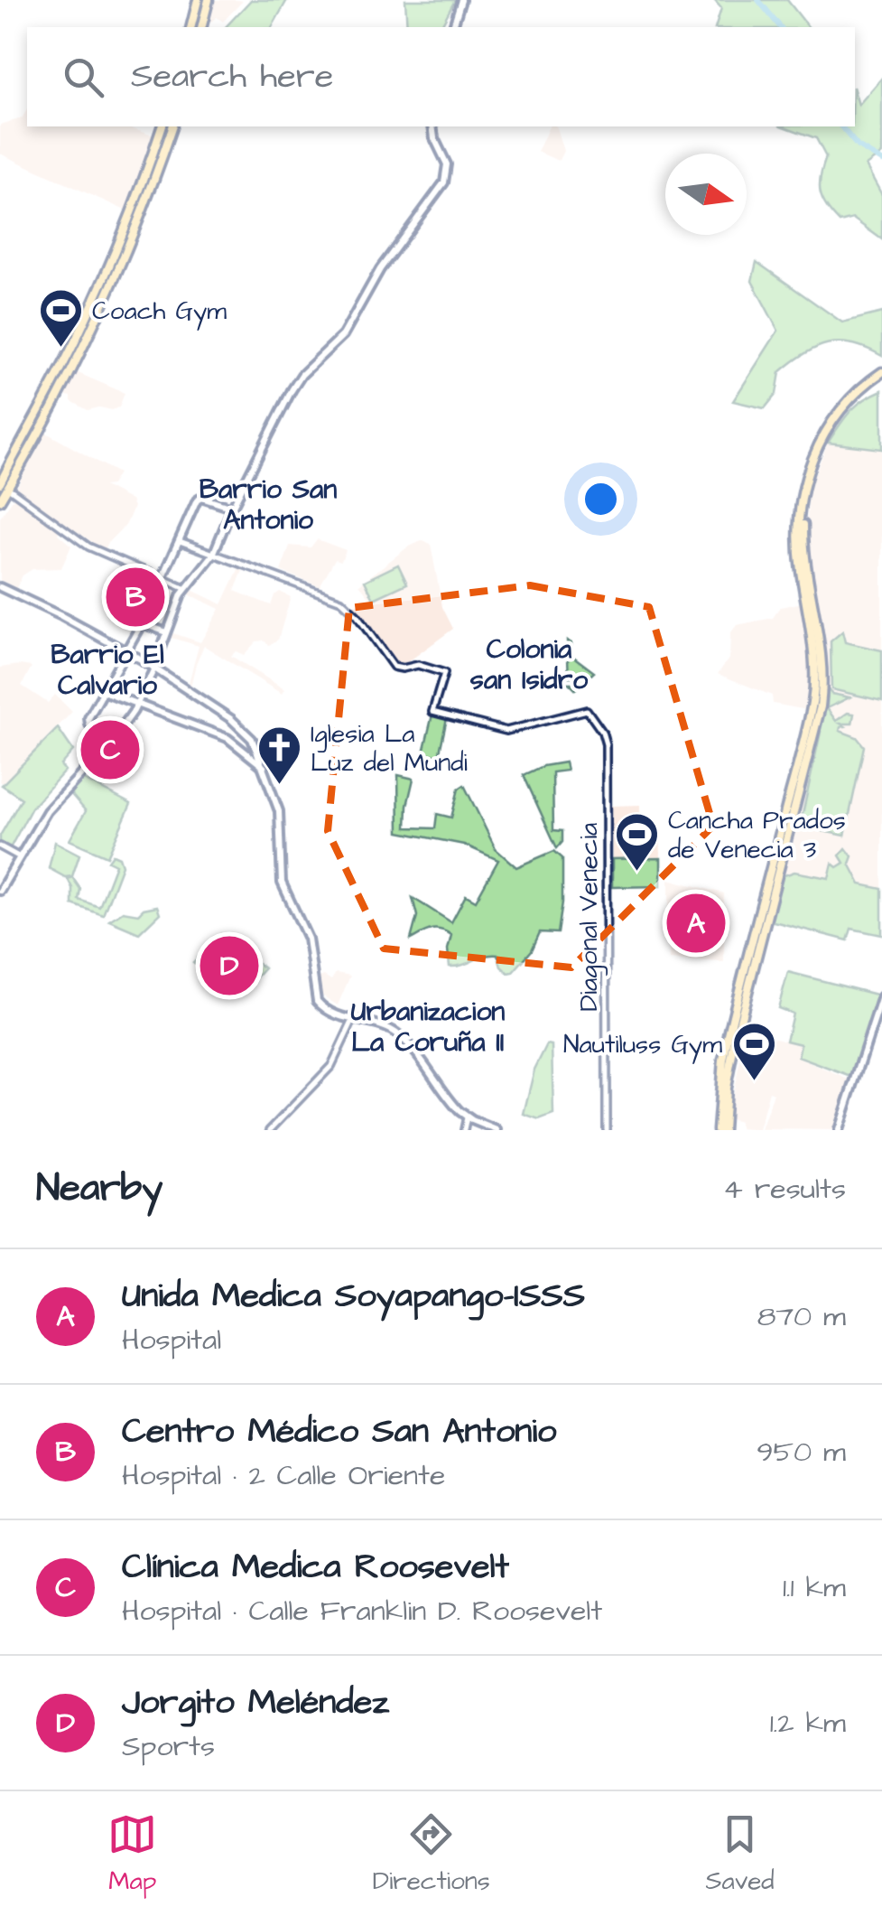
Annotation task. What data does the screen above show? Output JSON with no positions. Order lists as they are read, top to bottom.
{
  "streets": {
    "street": ["Diagonal Venecia"]
  },
  "districts": [
    "Barrio San Antonio",
    "Colonia san Isidro",
    "Barrio El Calvario",
    "Urbanizacion La Coruña II"
  ],
  "places": {
    "sports": ["Coach Gym", "Cancha Prados de Venecia 3", "Nautiluss Gym"],
    "church": ["Iglesia La Luz del Mundi"]
  },
  "north": "right",
  "page": {
    "search": "Search here",
    "pins": [
      "B",
      "C",
      "A",
      "D"
    ],
    "heading": ["Nearby", "4 results"],
    "list": [
      {
        "mark": "A",
        "name": "Unida Medica Soyapango-ISSS",
        "note": "Hospital",
        "value": "870 m"
      },
      {
        "mark": "B",
        "name": "Centro Médico San Antonio",
        "note": "Hospital · 2 Calle Oriente",
        "value": "950 m"
      },
      {
        "mark": "C",
        "name": "Clínica Medica Roosevelt",
        "note": "Hospital · Calle Franklin D. Roosevelt",
        "value": "1.1 km"
      },
      {
        "mark": "D",
        "name": "Jorgito Meléndez",
        "note": "Sports",
        "value": "1.2 km"
      }
    ],
    "nav": ["Map", "Directions", "Saved"]
  }
}
